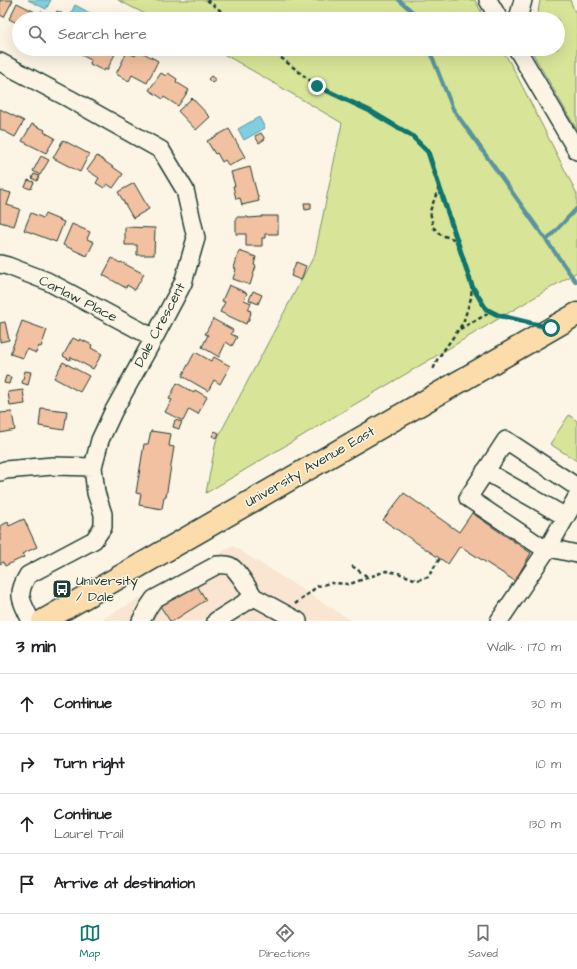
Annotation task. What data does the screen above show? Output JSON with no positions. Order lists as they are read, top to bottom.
{
  "streets": {
    "main road": ["University Avenue East"],
    "street": ["Carlaw Place", "Dale Crescent"]
  },
  "crossings": [
    ["Carlaw Place", "Dale Crescent"]
  ],
  "places": {
    "bus stop": ["University / Dale"]
  },
  "page": {
    "search": "Search here",
    "heading": ["3 min", "Walk · 170 m"],
    "list": [
      ["Continue", "30 m"],
      ["Turn right", "10 m"],
      ["Continue", "Laurel Trail", "130 m"],
      "Arrive at destination"
    ],
    "nav": ["Map", "Directions", "Saved"]
  }
}
